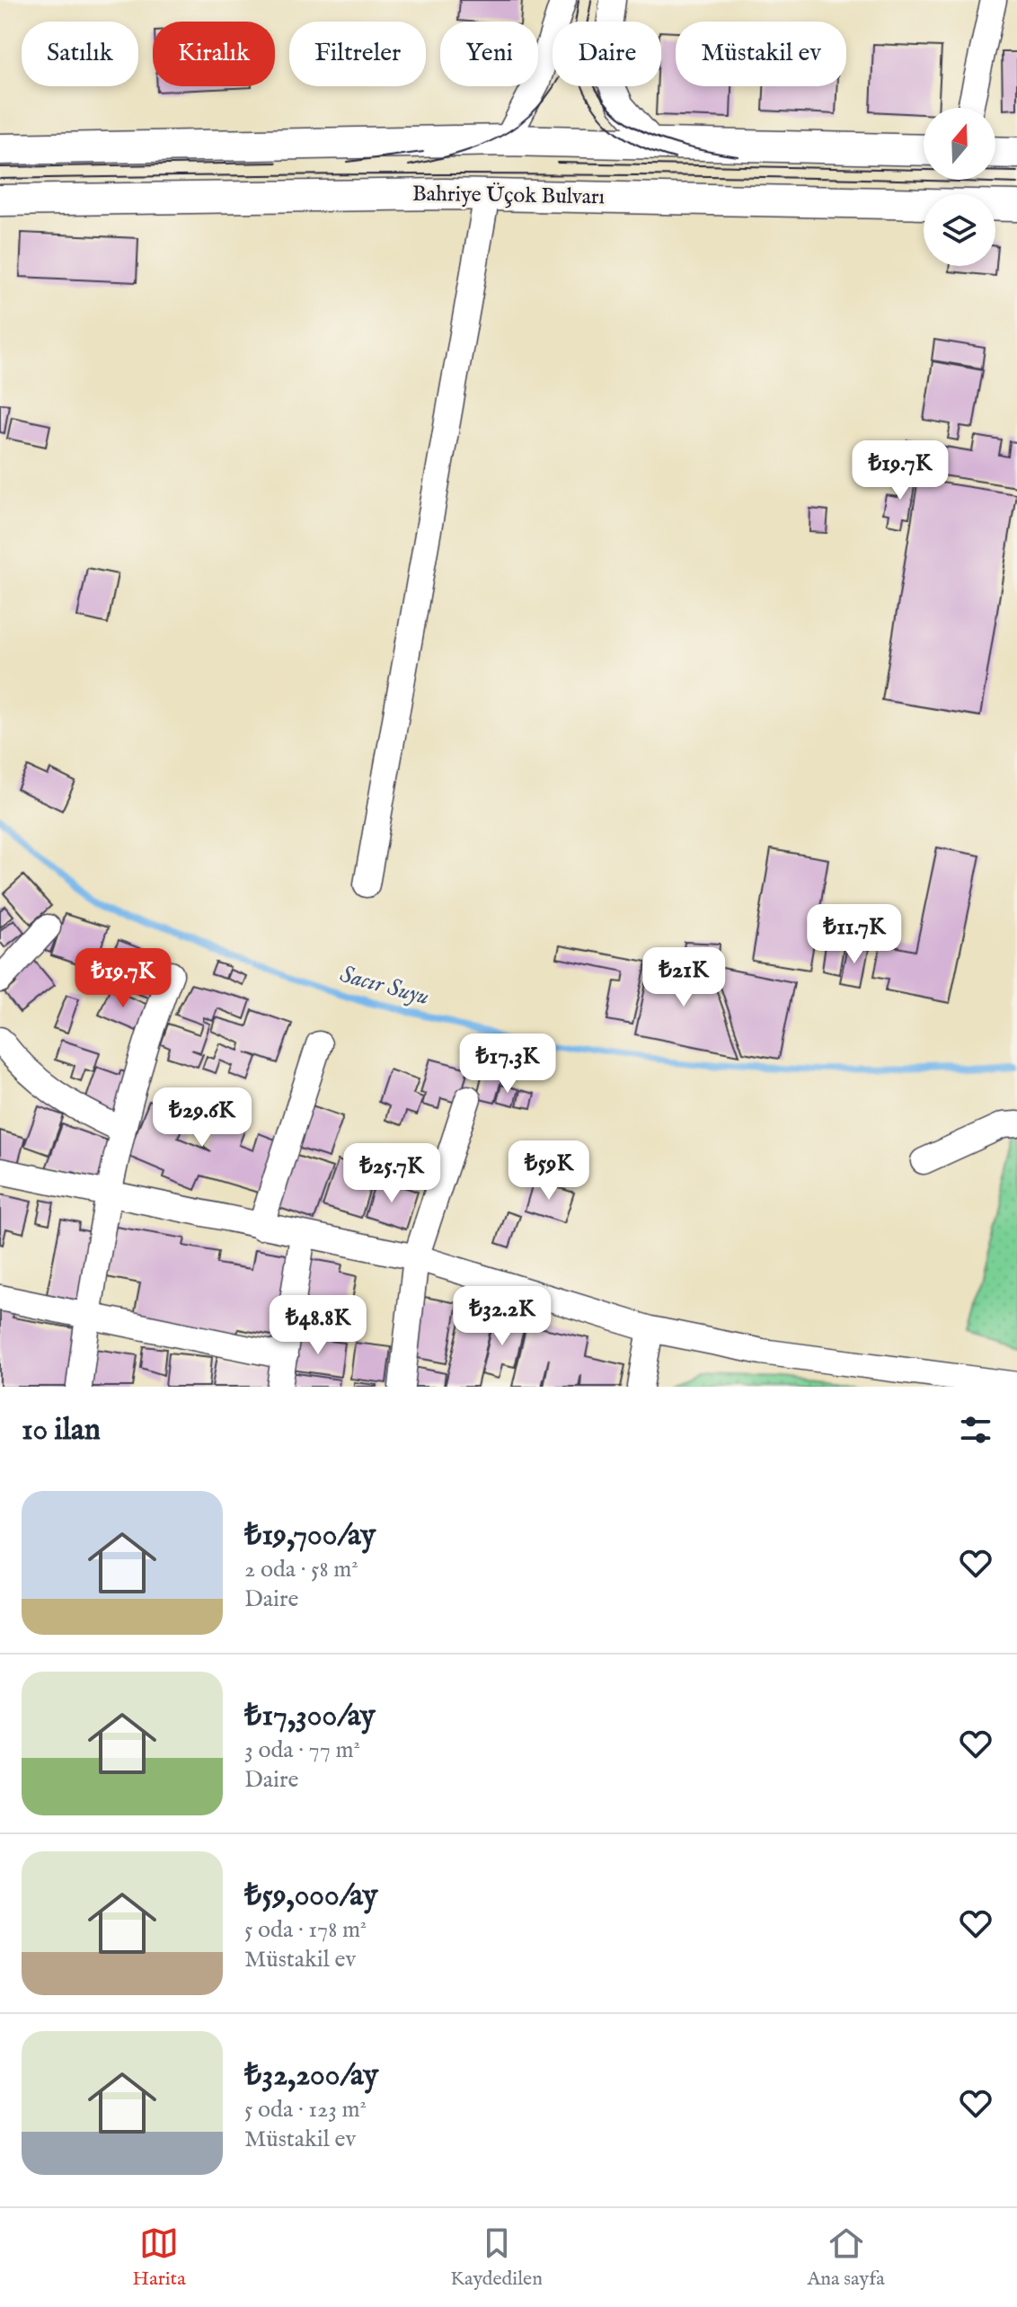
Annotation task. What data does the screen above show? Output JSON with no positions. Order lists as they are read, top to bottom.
{
  "streets": {
    "main road": ["Bahriye Üçok Bulvarı"]
  },
  "water": ["Sacır Suyu"],
  "north": "top",
  "page": {
    "chip": [
      "Satılık",
      "Kiralık",
      "Filtreler",
      "Yeni",
      "Daire",
      "Müstakil ev"
    ],
    "price": [
      "₺19.7K",
      "₺11.7K",
      "₺21K",
      "₺19.7K",
      "₺17.3K",
      "₺29.6K",
      "₺59K",
      "₺25.7K",
      "₺32.2K",
      "₺48.8K"
    ],
    "heading": "10 ilan",
    "list": [
      {
        "name": "₺19,700/ay",
        "note": "2 oda · 58 m² · Daire"
      },
      {
        "name": "₺17,300/ay",
        "note": "3 oda · 77 m² · Daire"
      },
      {
        "name": "₺59,000/ay",
        "note": "5 oda · 178 m² · Müstakil ev"
      },
      {
        "name": "₺32,200/ay",
        "note": "5 oda · 123 m² · Müstakil ev"
      }
    ],
    "tabs": ["Harita", "Kaydedilen", "Ana sayfa"]
  }
}
